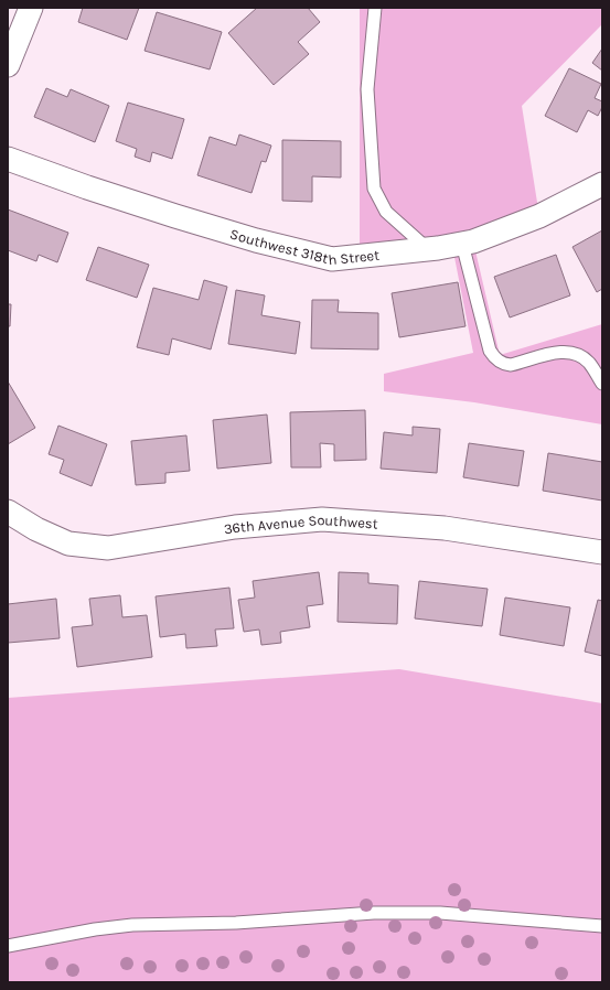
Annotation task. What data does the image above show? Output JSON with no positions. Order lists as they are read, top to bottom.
{
  "streets": {
    "street": ["Southwest 318th Street", "36th Avenue Southwest"]
  }
}
